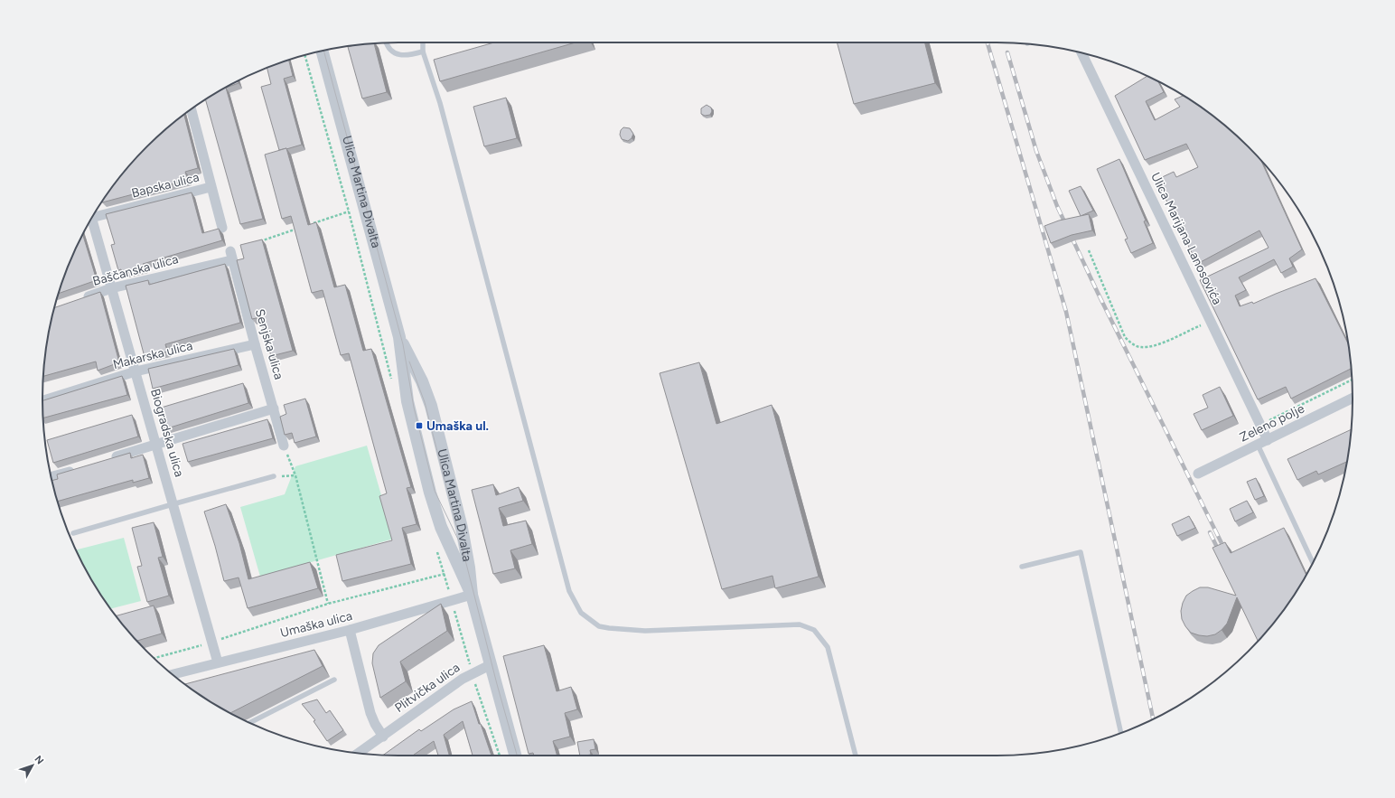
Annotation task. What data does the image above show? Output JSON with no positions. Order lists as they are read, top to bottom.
{
  "streets": {
    "street": [
      "Bapska ulica",
      "Ulica Martina Divalta",
      "Ulica Marijana Lanosovića",
      "Baščanska ulica",
      "Senjska ulica",
      "Makarska ulica",
      "Zeleno polje",
      "Biogradska ulica",
      "Umaška ulica",
      "Plitvička ulica"
    ]
  },
  "crossings": [
    ["Ulica Martina Divalta", "Umaška ulica"],
    ["Ulica Martina Divalta", "Plitvička ulica"],
    ["Ulica Marijana Lanosovića", "Zeleno polje"],
    ["Baščanska ulica", "Senjska ulica"],
    ["Baščanska ulica", "Biogradska ulica"],
    ["Senjska ulica", "Makarska ulica"],
    ["Makarska ulica", "Biogradska ulica"],
    ["Biogradska ulica", "Umaška ulica"]
  ],
  "places": {
    "transit": ["Umaška ul."]
  },
  "north": "top right"
}
